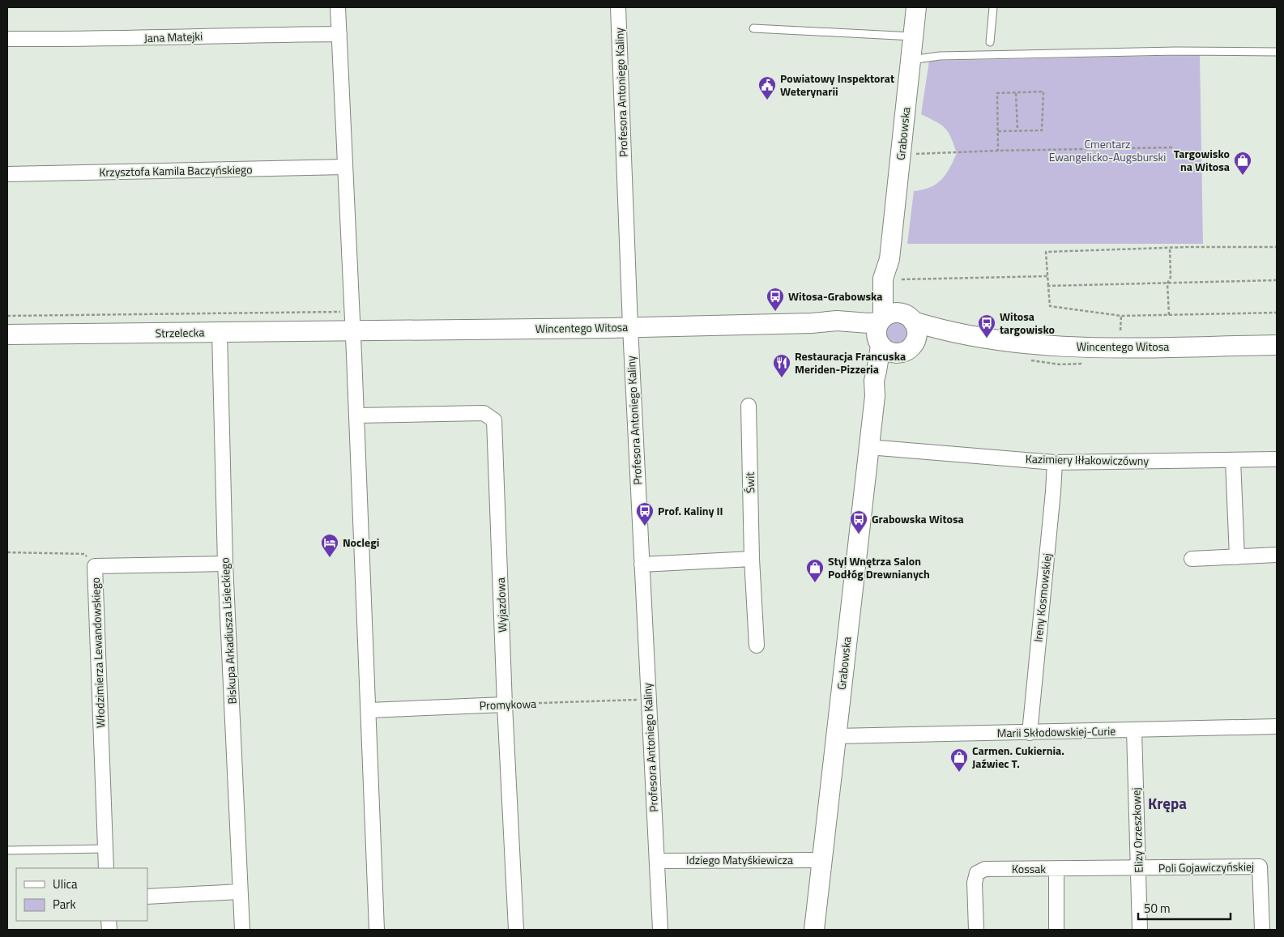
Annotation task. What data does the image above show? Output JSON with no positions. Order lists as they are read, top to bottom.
{
  "streets": {
    "street": [
      "Jana Matejki",
      "Profesora Antoniego Kaliny",
      "Grabowska",
      "Krzysztofa Kamila Baczyńskiego",
      "Wincentego Witosa",
      "Strzelecka",
      "Kazimiery Iłłakowiczówny",
      "Świt",
      "Ireny Kosmowskiej",
      "Wyjazdowa",
      "Biskupa Arkadiusza Lisieckiego",
      "Włodzimierza Lewandowskiego",
      "Promykowa",
      "Marii Skłodowskiej-Curie",
      "Elizy Orzeszkowej",
      "Idziego Matyśkiewicza",
      "Poli Gojawiczyńskiej",
      "Kossak"
    ]
  },
  "crossings": [
    ["Profesora Antoniego Kaliny", "Wincentego Witosa"],
    ["Profesora Antoniego Kaliny", "Promykowa"],
    ["Profesora Antoniego Kaliny", "Idziego Matyśkiewicza"],
    ["Grabowska", "Wincentego Witosa"],
    ["Grabowska", "Kazimiery Iłłakowiczówny"],
    ["Grabowska", "Marii Skłodowskiej-Curie"],
    ["Grabowska", "Idziego Matyśkiewicza"],
    ["Wincentego Witosa", "Strzelecka"],
    ["Strzelecka", "Biskupa Arkadiusza Lisieckiego"],
    ["Kazimiery Iłłakowiczówny", "Ireny Kosmowskiej"],
    ["Ireny Kosmowskiej", "Marii Skłodowskiej-Curie"],
    ["Wyjazdowa", "Promykowa"],
    ["Biskupa Arkadiusza Lisieckiego", "Włodzimierza Lewandowskiego"],
    ["Marii Skłodowskiej-Curie", "Elizy Orzeszkowej"],
    ["Elizy Orzeszkowej", "Poli Gojawiczyńskiej"],
    ["Elizy Orzeszkowej", "Kossak"],
    ["Poli Gojawiczyńskiej", "Kossak"]
  ],
  "districts": ["Krępa"],
  "parks": ["Cmentarz Ewangelicko-Augsburski"],
  "places": {
    "public building": ["Powiatowy Inspektorat Weterynarii"],
    "shop": ["Targowisko na Witosa", "Styl Wnętrza Salon Podłóg Drewnianych", "Carmen. Cukiernia. Jaźwiec T."],
    "bus stop": [
      "Witosa-Grabowska",
      "Witosa targowisko",
      "Prof. Kaliny II",
      "Grabowska Witosa"
    ],
    "restaurant": ["Restauracja Francuska Meriden-Pizzeria"],
    "hotel": ["Noclegi"]
  },
  "legend": ["Ulica", "Park"],
  "scale_bar": "50 m"
}
